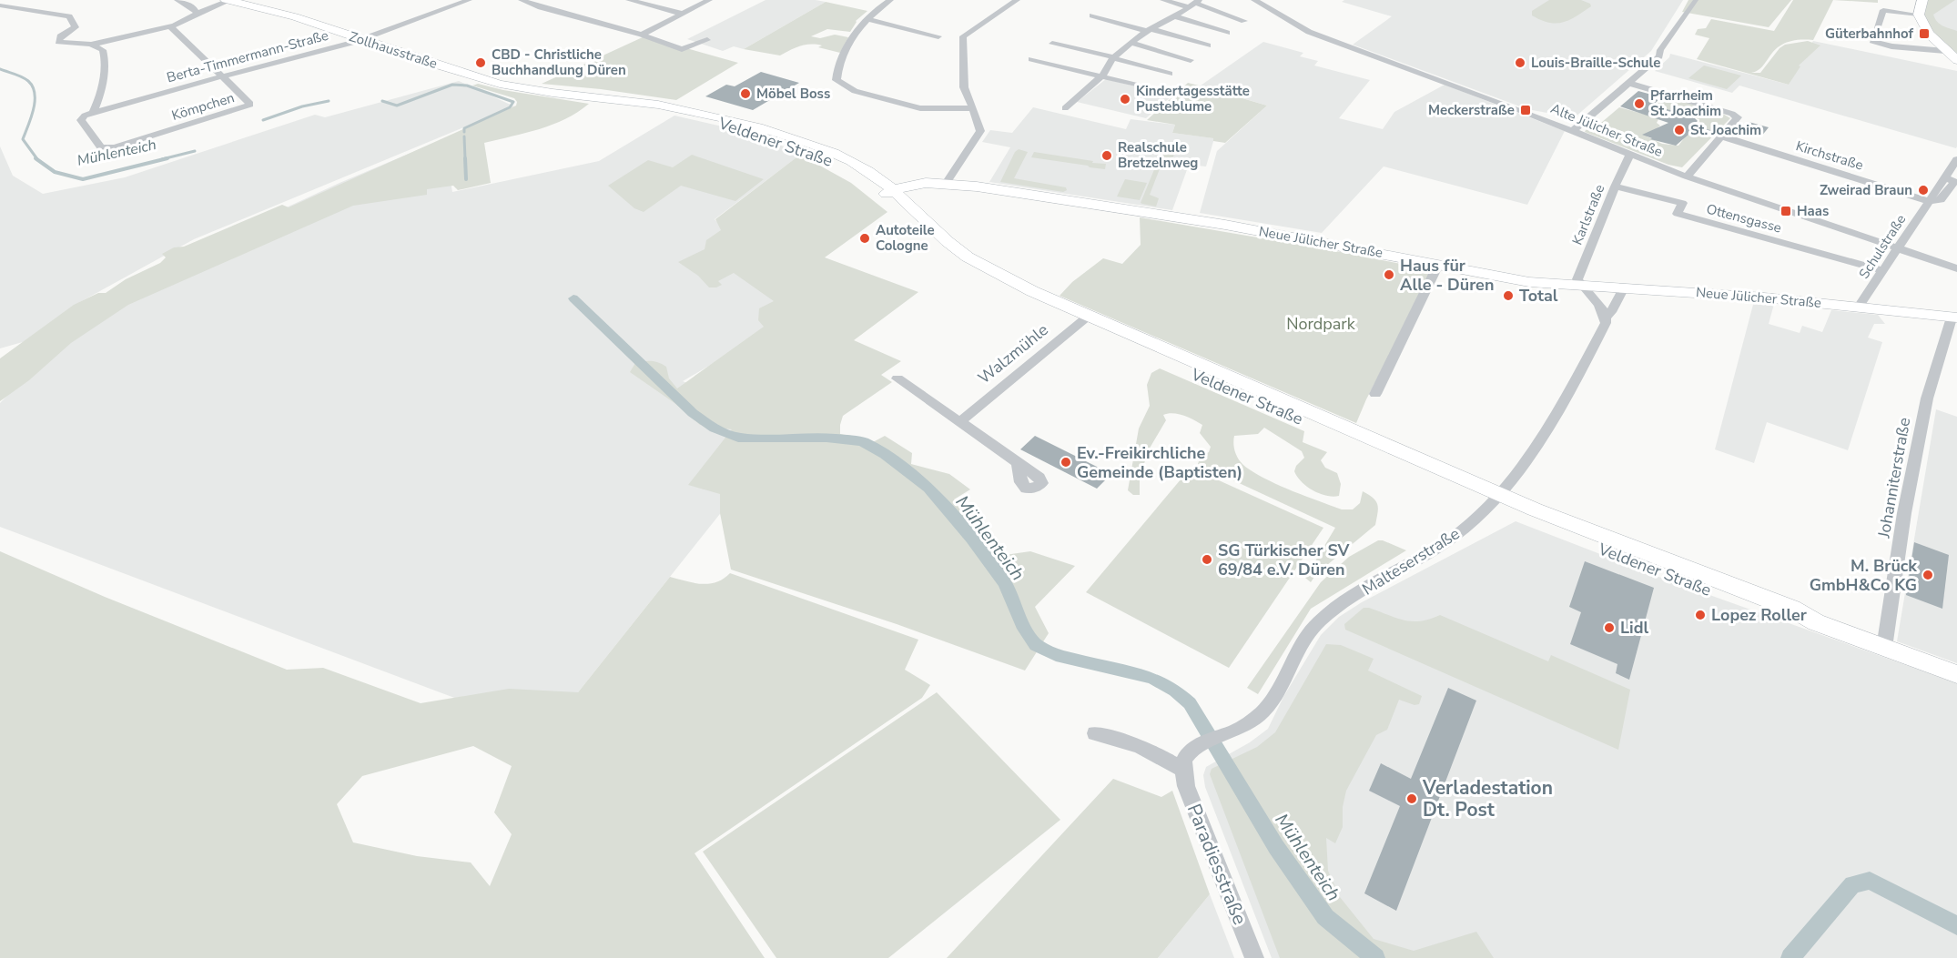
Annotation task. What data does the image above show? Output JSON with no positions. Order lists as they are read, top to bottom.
{
  "streets": {
    "street": [
      "Zollhausstraße",
      "Berta-Timmermann-Straße",
      "Kömpchen",
      "Alte Jülicher Straße",
      "Veldener Straße",
      "Kirchstraße",
      "Karlstraße",
      "Ottensgasse",
      "Neue Jülicher Straße",
      "Schulstraße",
      "Walzmühle",
      "Johanniterstraße",
      "Malteserstraße",
      "Paradiesstraße"
    ]
  },
  "crossings": [
    ["Zollhausstraße", "Berta-Timmermann-Straße"],
    ["Zollhausstraße", "Veldener Straße"],
    ["Berta-Timmermann-Straße", "Kömpchen"],
    ["Alte Jülicher Straße", "Karlstraße"],
    ["Alte Jülicher Straße", "Schulstraße"],
    ["Veldener Straße", "Neue Jülicher Straße"],
    ["Veldener Straße", "Walzmühle"],
    ["Veldener Straße", "Johanniterstraße"],
    ["Veldener Straße", "Malteserstraße"],
    ["Kirchstraße", "Schulstraße"],
    ["Karlstraße", "Ottensgasse"],
    ["Karlstraße", "Neue Jülicher Straße"],
    ["Ottensgasse", "Schulstraße"],
    ["Neue Jülicher Straße", "Schulstraße"],
    ["Neue Jülicher Straße", "Johanniterstraße"],
    ["Neue Jülicher Straße", "Malteserstraße"],
    ["Malteserstraße", "Paradiesstraße"]
  ],
  "water": ["Mühlenteich"],
  "parks": ["Nordpark"],
  "places": {
    "transit": ["Güterbahnhof", "Meckerstraße", "Haas"],
    "other": [
      "CBD - Christliche Buchhandlung Düren",
      "Louis-Braille-Schule",
      "Möbel Boss",
      "Kindertagesstätte Pusteblume",
      "Pfarrheim St. Joachim",
      "St. Joachim",
      "Realschule Bretzelnweg",
      "Zweirad Braun",
      "Autoteile Cologne",
      "Haus für Alle - Düren",
      "Total",
      "Ev.-Freikirchliche Gemeinde (Baptisten)",
      "SG Türkischer SV 69/84 e.V. Düren",
      "M. Brück GmbH&Co KG",
      "Lopez Roller",
      "Lidl",
      "Verladestation Dt. Post"
    ]
  }
}
